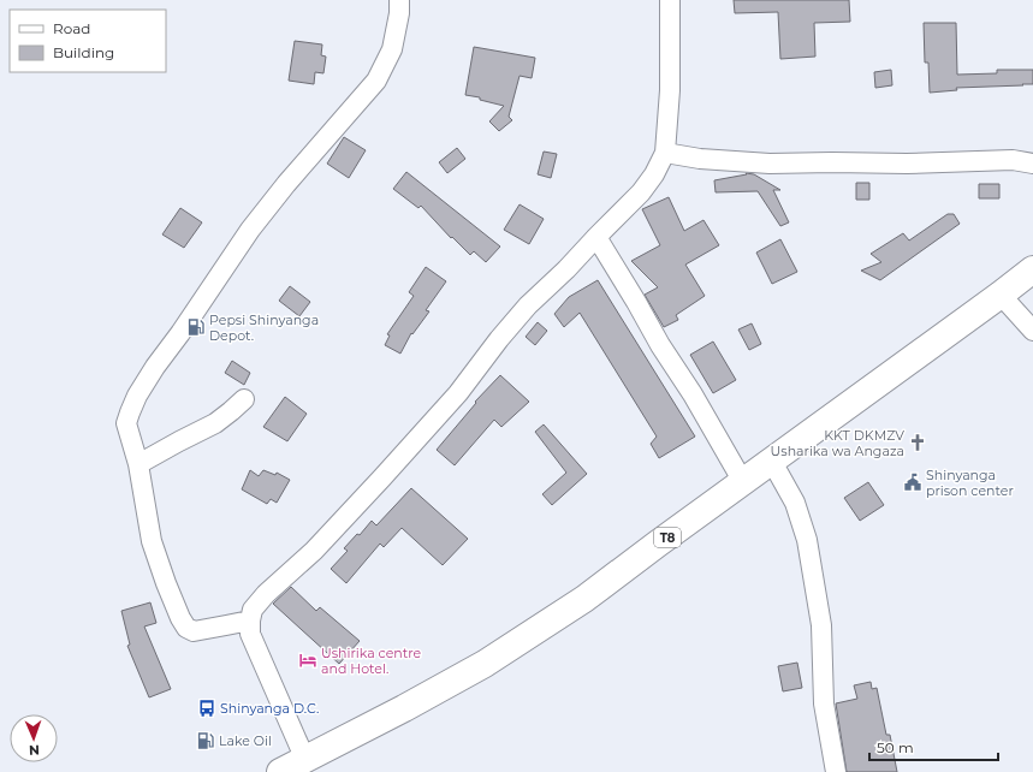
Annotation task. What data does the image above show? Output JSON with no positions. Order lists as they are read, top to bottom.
{
  "streets": {
    "highway": ["T8"]
  },
  "places": {
    "fuel station": ["Pepsi Shinyanga Depot.", "Lake Oil"],
    "church": ["KKT DKMZV Usharika wa Angaza"],
    "public building": ["Shinyanga prison center"],
    "hotel": ["Ushirika centre and Hotel."],
    "bus stop": ["Shinyanga D.C."]
  },
  "legend": ["Road", "Building"],
  "scale_bar": "50 m",
  "north": "bottom"
}
